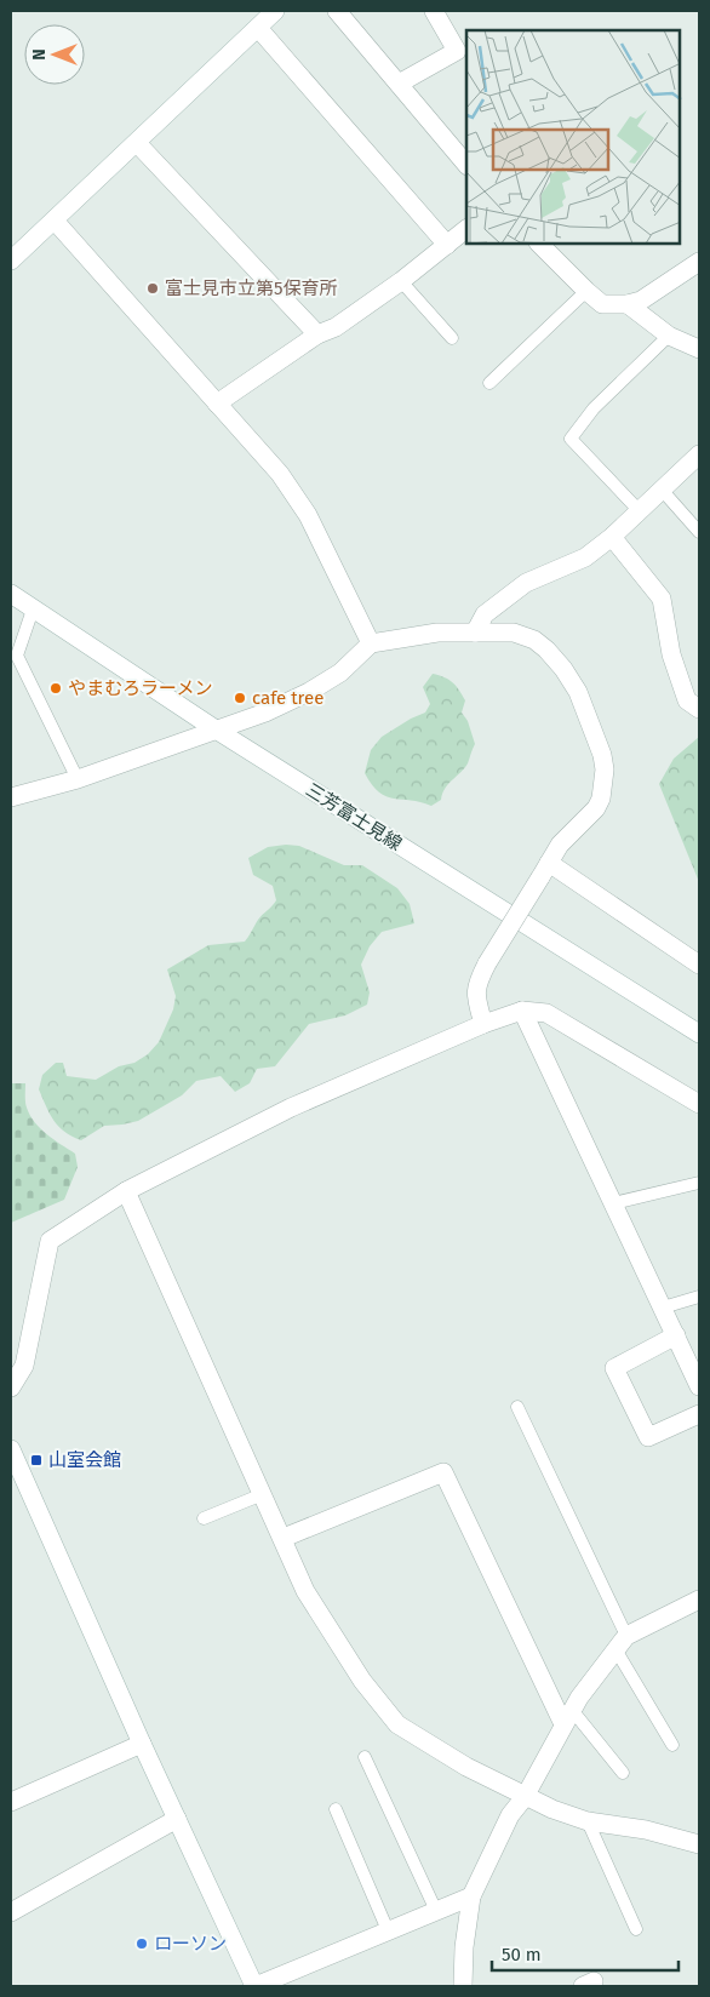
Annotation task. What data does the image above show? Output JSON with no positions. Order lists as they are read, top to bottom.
{
  "streets": {
    "street": ["三芳富士見線"]
  },
  "places": {
    "other": [
      "富士見市立第5保育所",
      "やまむろラーメン",
      "cafe tree",
      "ローソン"
    ],
    "transit": ["山室会館"]
  },
  "scale_bar": "50 m",
  "north": "left"
}
